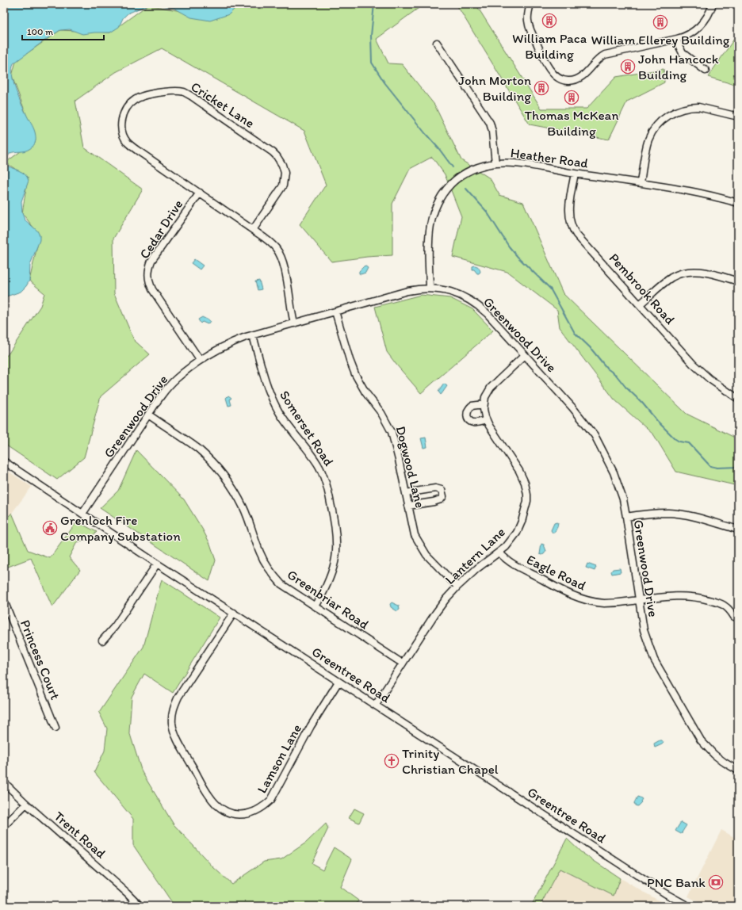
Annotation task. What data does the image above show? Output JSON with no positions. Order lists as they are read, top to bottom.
{
  "streets": {
    "street": [
      "Cricket Lane",
      "Heather Road",
      "Cedar Drive",
      "Pembrook Road",
      "Greenwood Drive",
      "Somerset Road",
      "Dogwood Lane",
      "Lantern Lane",
      "Eagle Road",
      "Greenbriar Road",
      "Princess Court",
      "Greentree Road",
      "Lamson Lane",
      "Trent Road"
    ]
  },
  "crossings": [
    ["Cricket Lane", "Cedar Drive"],
    ["Cricket Lane", "Greenwood Drive"],
    ["Heather Road", "Pembrook Road"],
    ["Heather Road", "Greenwood Drive"],
    ["Cedar Drive", "Greenwood Drive"],
    ["Greenwood Drive", "Somerset Road"],
    ["Greenwood Drive", "Dogwood Lane"],
    ["Greenwood Drive", "Eagle Road"],
    ["Greenwood Drive", "Greenbriar Road"],
    ["Greenwood Drive", "Greentree Road"],
    ["Somerset Road", "Greenbriar Road"],
    ["Dogwood Lane", "Lantern Lane"],
    ["Lantern Lane", "Eagle Road"],
    ["Lantern Lane", "Greenbriar Road"],
    ["Lantern Lane", "Greentree Road"],
    ["Greentree Road", "Lamson Lane"]
  ],
  "places": {
    "building": [
      "William Paca Building",
      "William Ellerey Building",
      "John Hancock Building",
      "John Morton Building",
      "Thomas McKean Building"
    ],
    "public building": ["Grenloch Fire Company Substation"],
    "church": ["Trinity Christian Chapel"],
    "bank": ["PNC Bank"]
  },
  "scale_bar": "100 m"
}
